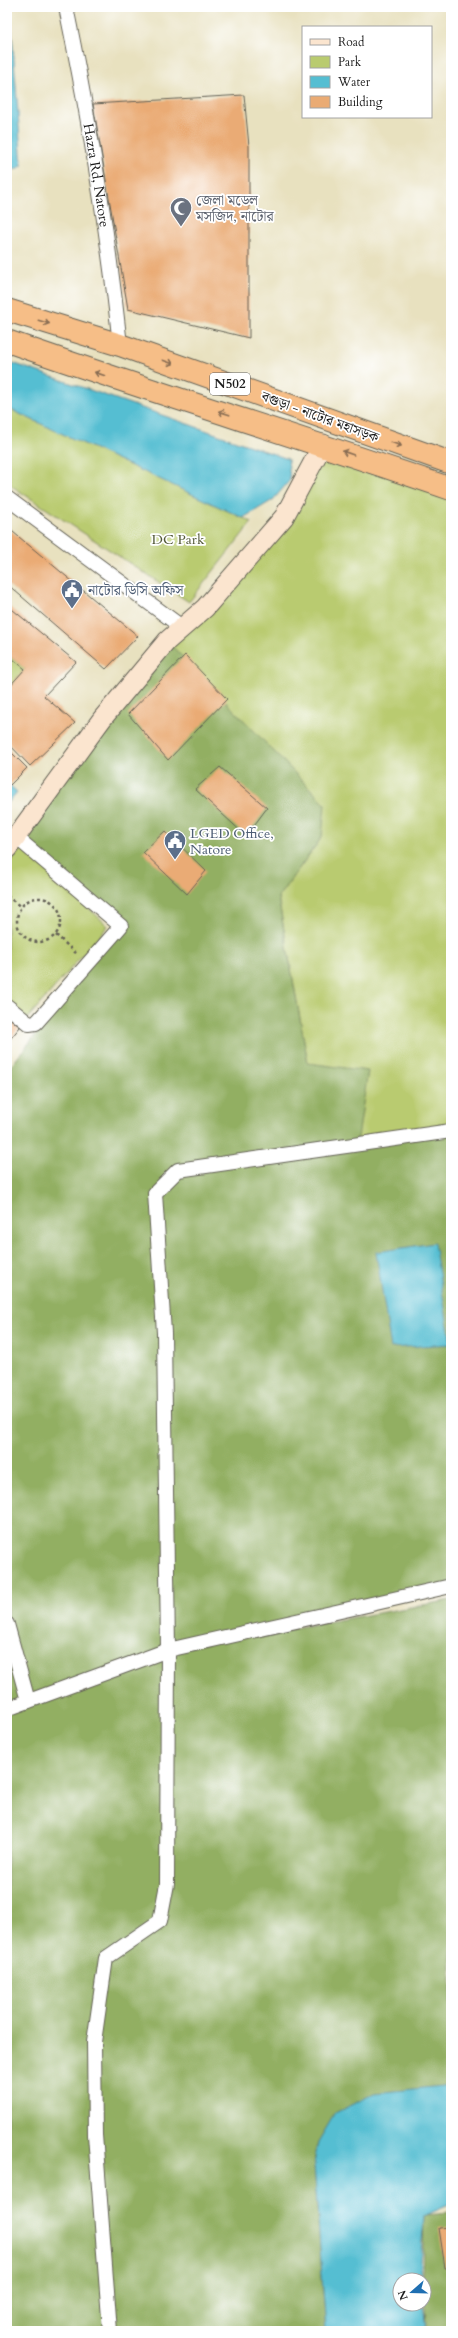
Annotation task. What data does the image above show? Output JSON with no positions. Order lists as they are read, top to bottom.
{
  "streets": {
    "highway": ["N502", "বগুড়া - নাটোর মহাসড়ক"],
    "street": ["Hazra Rd, Natore"]
  },
  "crossings": [
    ["Hazra Rd, Natore", "বগুড়া - নাটোর মহাসড়ক"]
  ],
  "parks": ["DC Park"],
  "places": {
    "mosque": ["জেলা মডেল মসজিদ, নাটোর"],
    "public building": ["নাটোর ডিসি অফিস", "LGED Office, Natore"]
  },
  "legend": [
    "Road",
    "Park",
    "Water",
    "Building"
  ],
  "north": "left"
}
